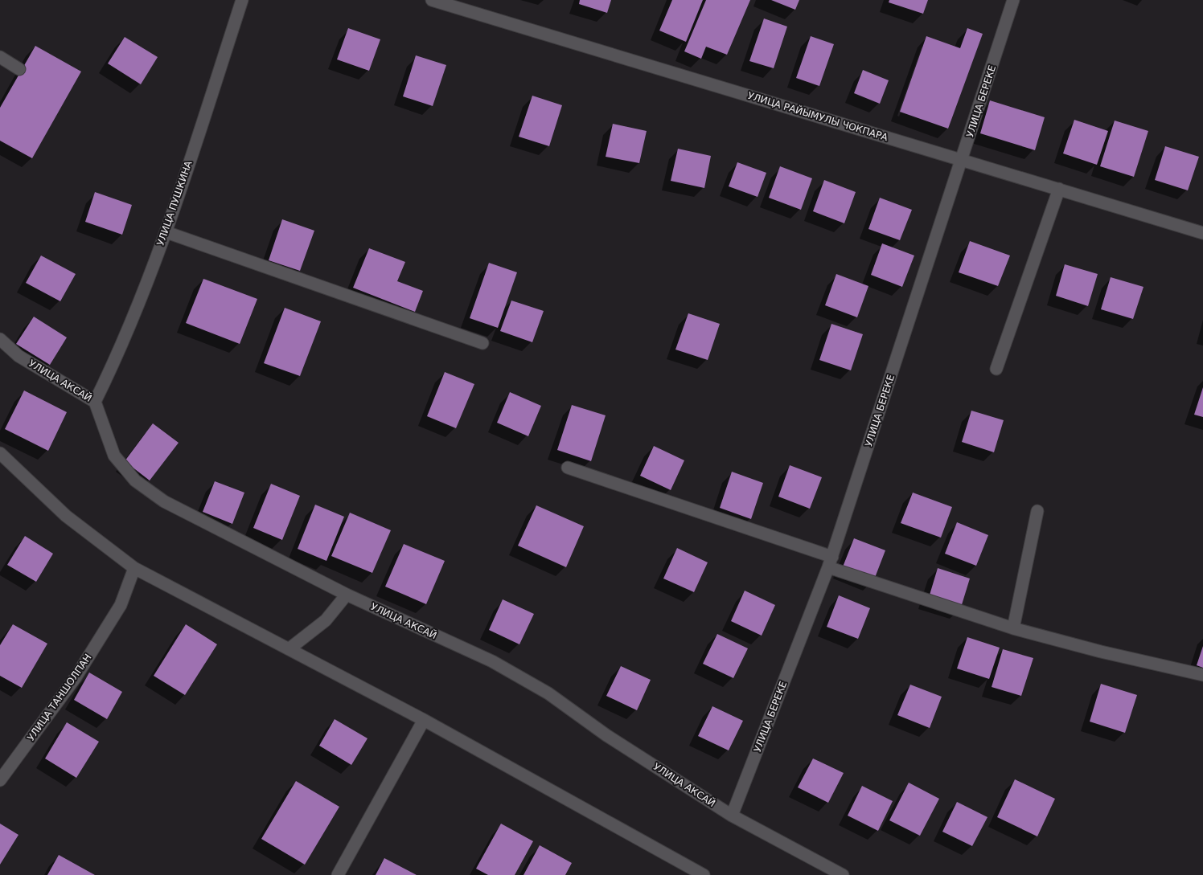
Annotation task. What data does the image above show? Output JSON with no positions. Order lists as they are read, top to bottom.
{
  "streets": {
    "street": [
      "УЛИЦА БЕРЕКЕ",
      "УЛИЦА РАЙЫМУЛЫ ЧОКПАРА",
      "УЛИЦА ПУШКИНА",
      "УЛИЦА АКСАЙ",
      "УЛИЦА ТАНШОЛПАН"
    ]
  },
  "crossings": [
    ["УЛИЦА БЕРЕКЕ", "УЛИЦА РАЙЫМУЛЫ ЧОКПАРА"],
    ["УЛИЦА БЕРЕКЕ", "УЛИЦА АКСАЙ"],
    ["УЛИЦА ПУШКИНА", "УЛИЦА АКСАЙ"]
  ]
}
